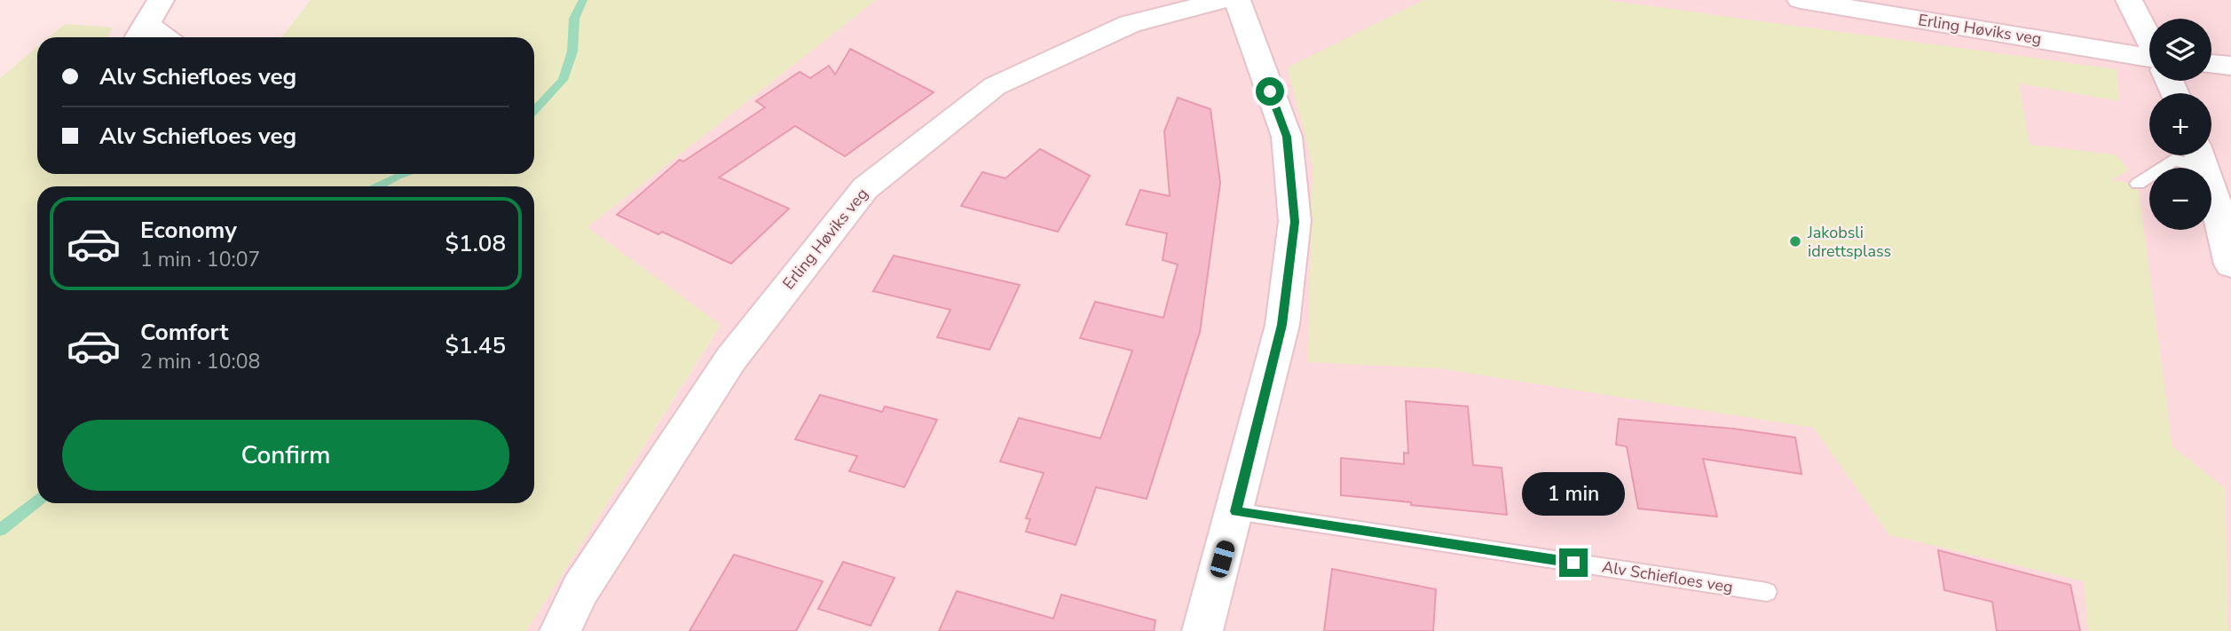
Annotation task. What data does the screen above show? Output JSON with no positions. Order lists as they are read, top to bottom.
{
  "streets": {
    "street": ["Erling Høviks veg"],
    "lane": ["Alv Schiefloes veg"]
  },
  "places": ["Jakobsli idrettsplass"],
  "page": {
    "map_buttons": ["+", "−"],
    "banner": ["Alv Schiefloes veg", "Alv Schiefloes veg"],
    "list": [
      {
        "name": "Economy",
        "note": "1 min · 10:07",
        "value": "$1.08"
      },
      {
        "name": "Comfort",
        "note": "2 min · 10:08",
        "value": "$1.45"
      }
    ],
    "buttons": "Confirm",
    "bubble": "1 min"
  }
}
